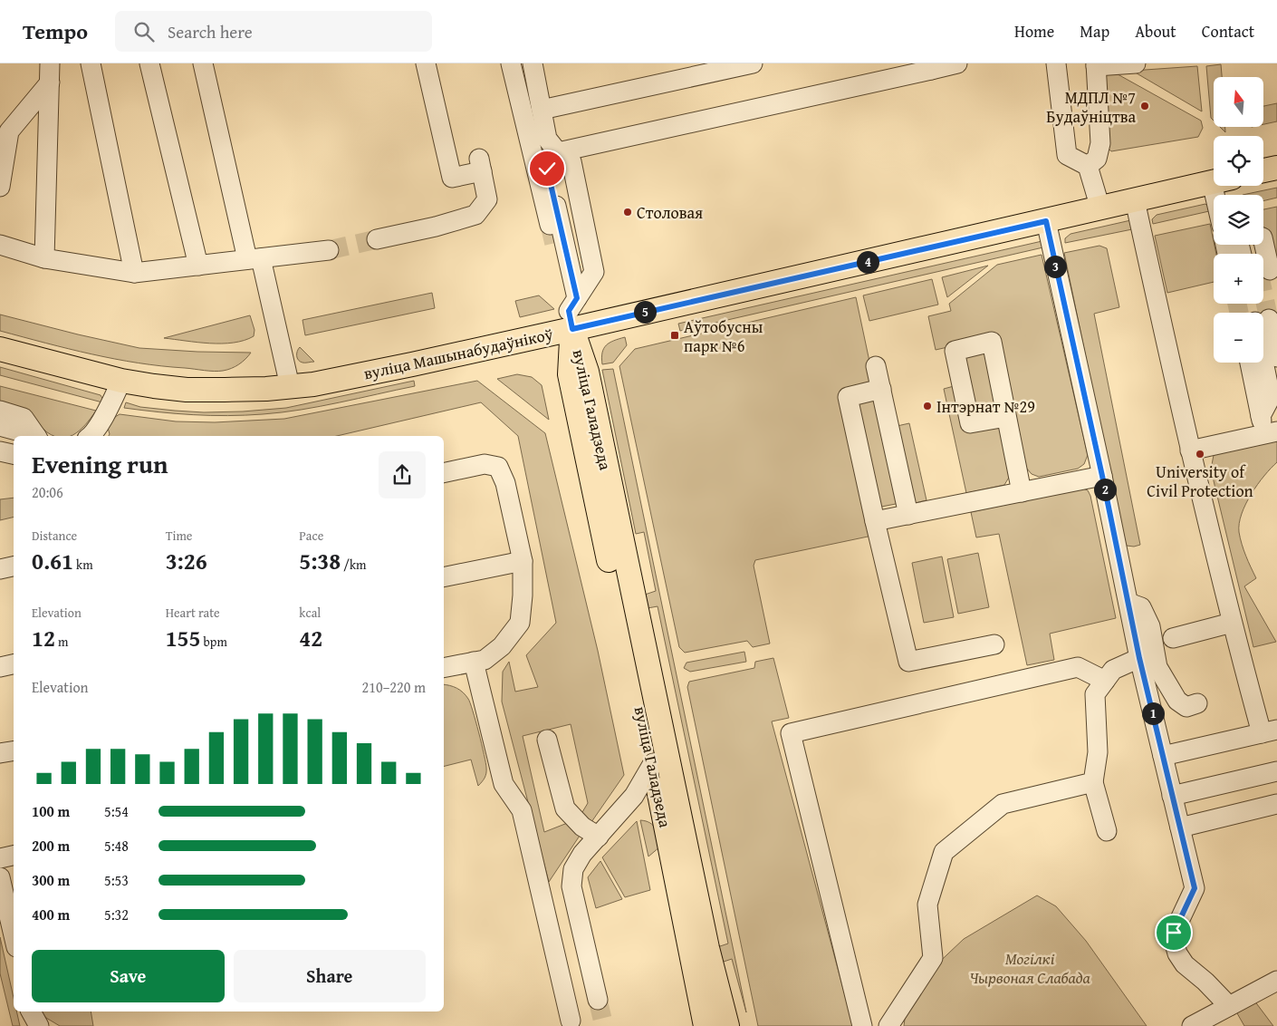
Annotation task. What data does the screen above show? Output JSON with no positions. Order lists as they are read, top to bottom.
{
  "streets": {
    "main road": ["вуліца Машынабудаўнікоў", "вуліца Галадзеда"]
  },
  "crossings": [
    ["вуліца Машынабудаўнікоў", "вуліца Галадзеда"]
  ],
  "parks": ["Могілкі Чырвоная Слабада"],
  "places": {
    "other": [
      "МДПЛ №7 Будаўніцтва",
      "Столовая",
      "Інтэрнат №29",
      "University of Civil Protection"
    ],
    "transit": ["Аўтобусны парк №6"]
  },
  "north": "top",
  "page": {
    "header": "Tempo",
    "search": "Search here",
    "nav": [
      "Home",
      "Map",
      "About",
      "Contact"
    ],
    "map_buttons": ["+", "−"],
    "pins": [
      "4",
      "3",
      "5",
      "2",
      "1"
    ],
    "heading": ["Evening run", "20:06"],
    "stats": [
      ["Distance", "0.61 km"],
      ["Time", "3:26"],
      ["Pace", "5:38 /km"],
      ["Elevation", "12 m"],
      ["Heart rate", "155 bpm"],
      ["kcal", "42"]
    ],
    "chart": ["Elevation", "210–220 m"],
    "list": [
      {
        "name": "100 m",
        "note": "5:54"
      },
      {
        "name": "200 m",
        "note": "5:48"
      },
      {
        "name": "300 m",
        "note": "5:53"
      },
      {
        "name": "400 m",
        "note": "5:32"
      }
    ],
    "buttons": ["Save", "Share"]
  }
}
